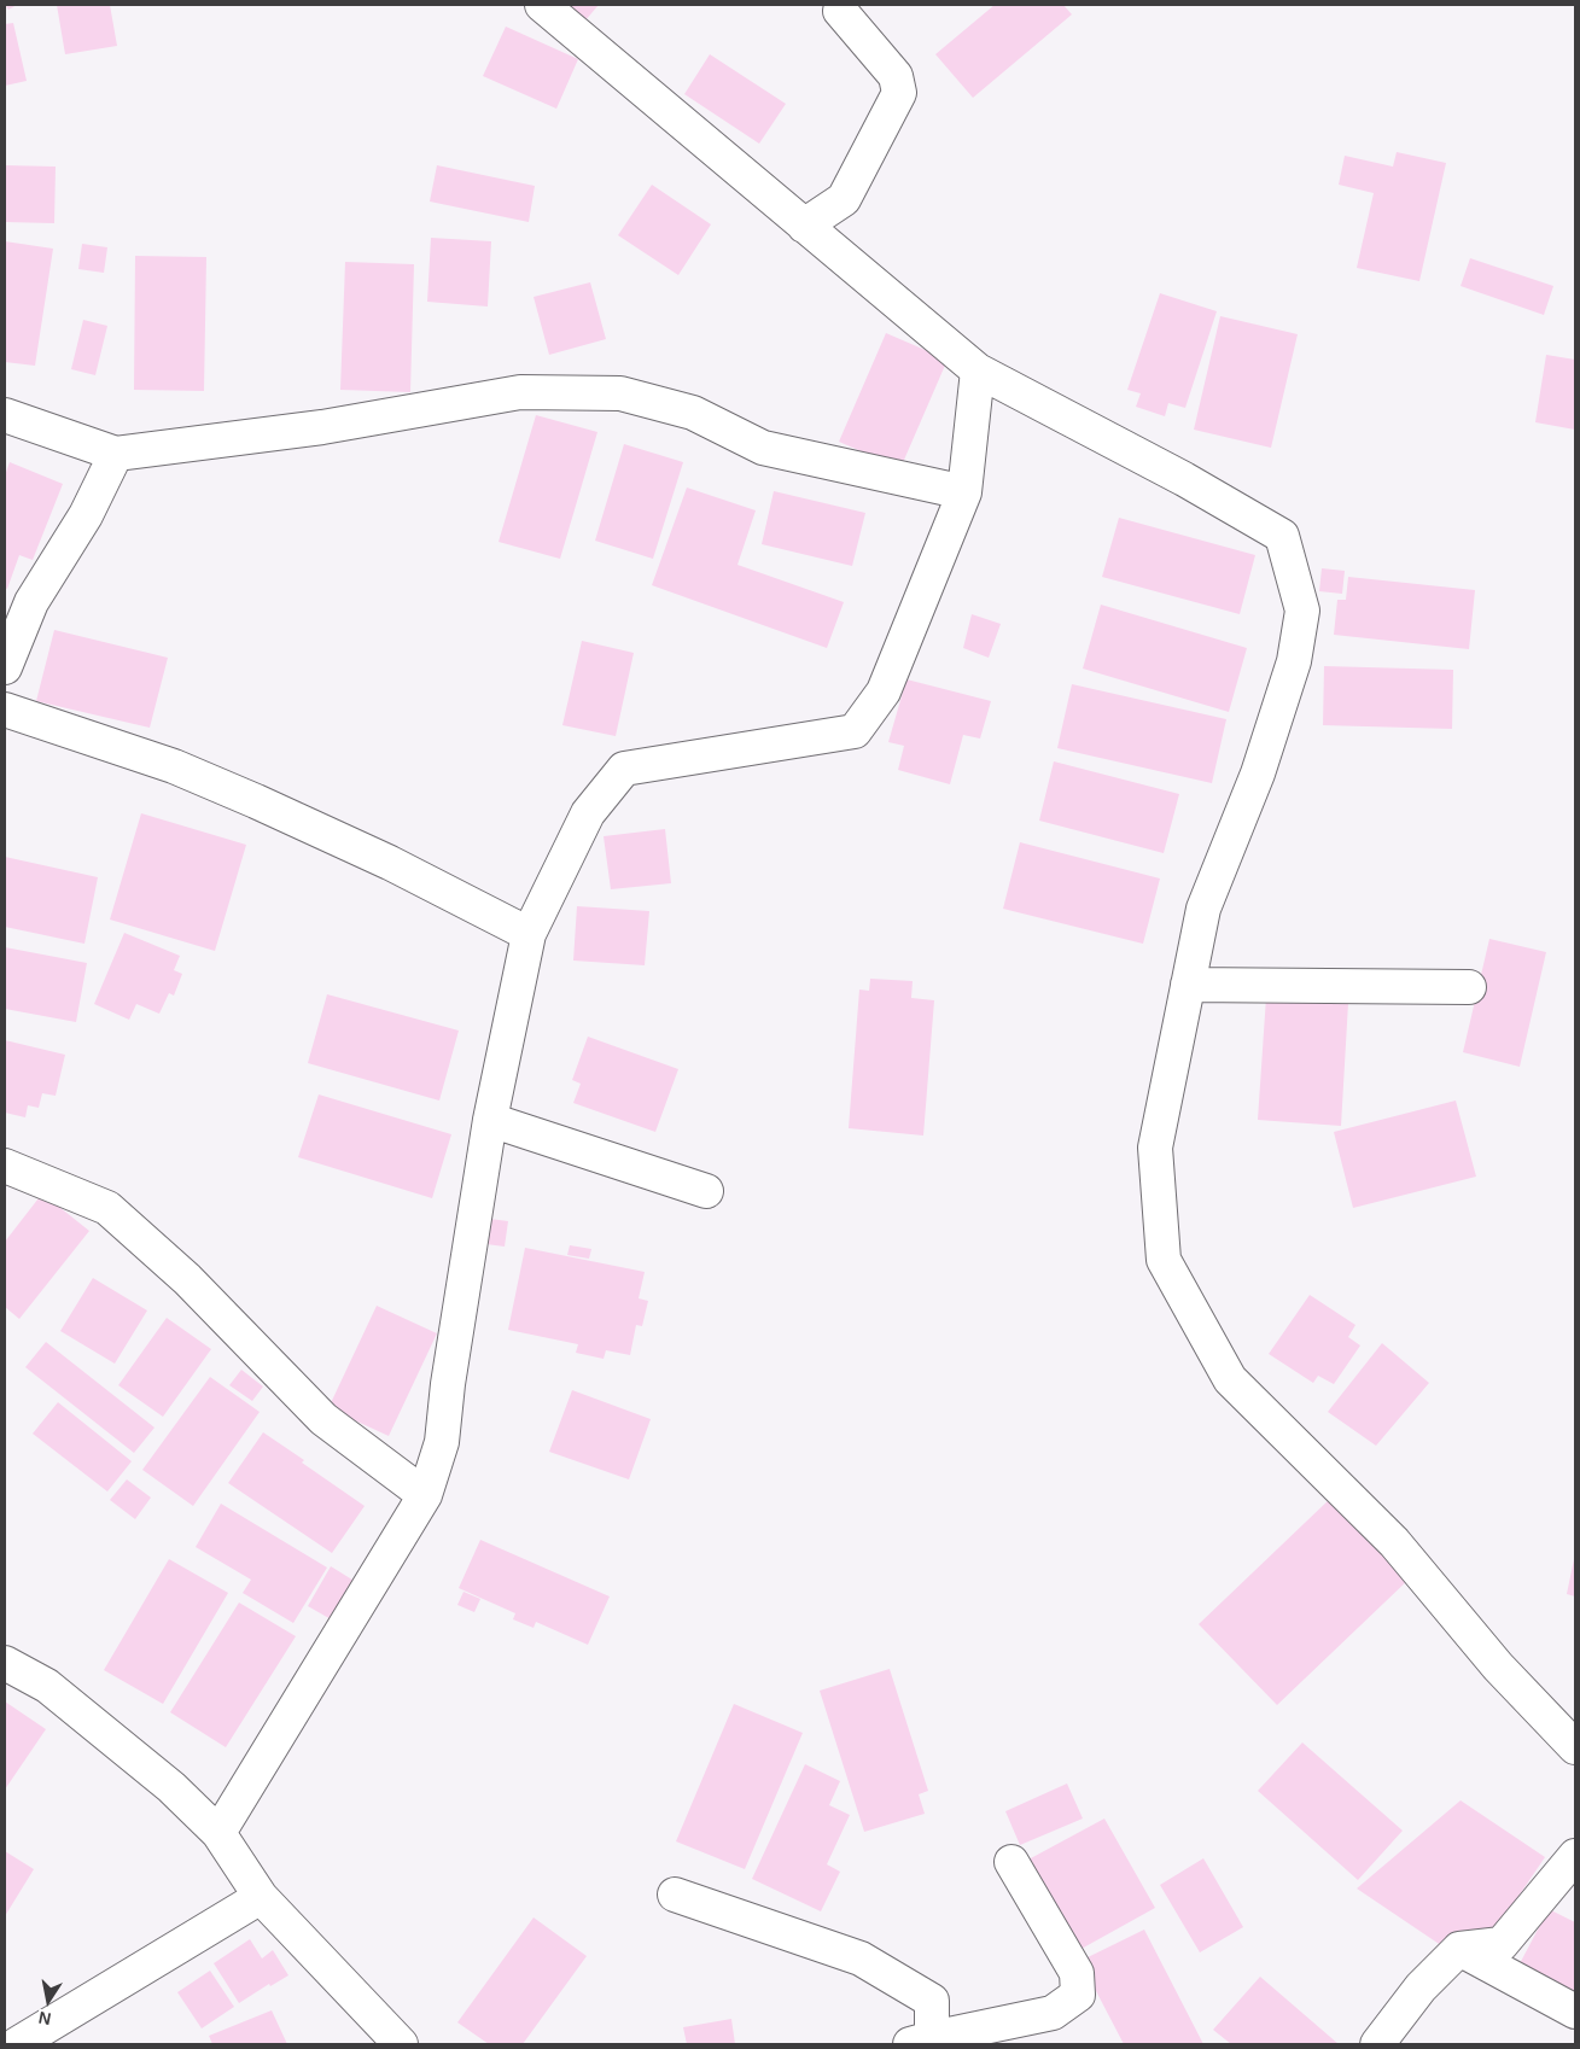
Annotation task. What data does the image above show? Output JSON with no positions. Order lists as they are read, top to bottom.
{
  "north": "bottom"
}
